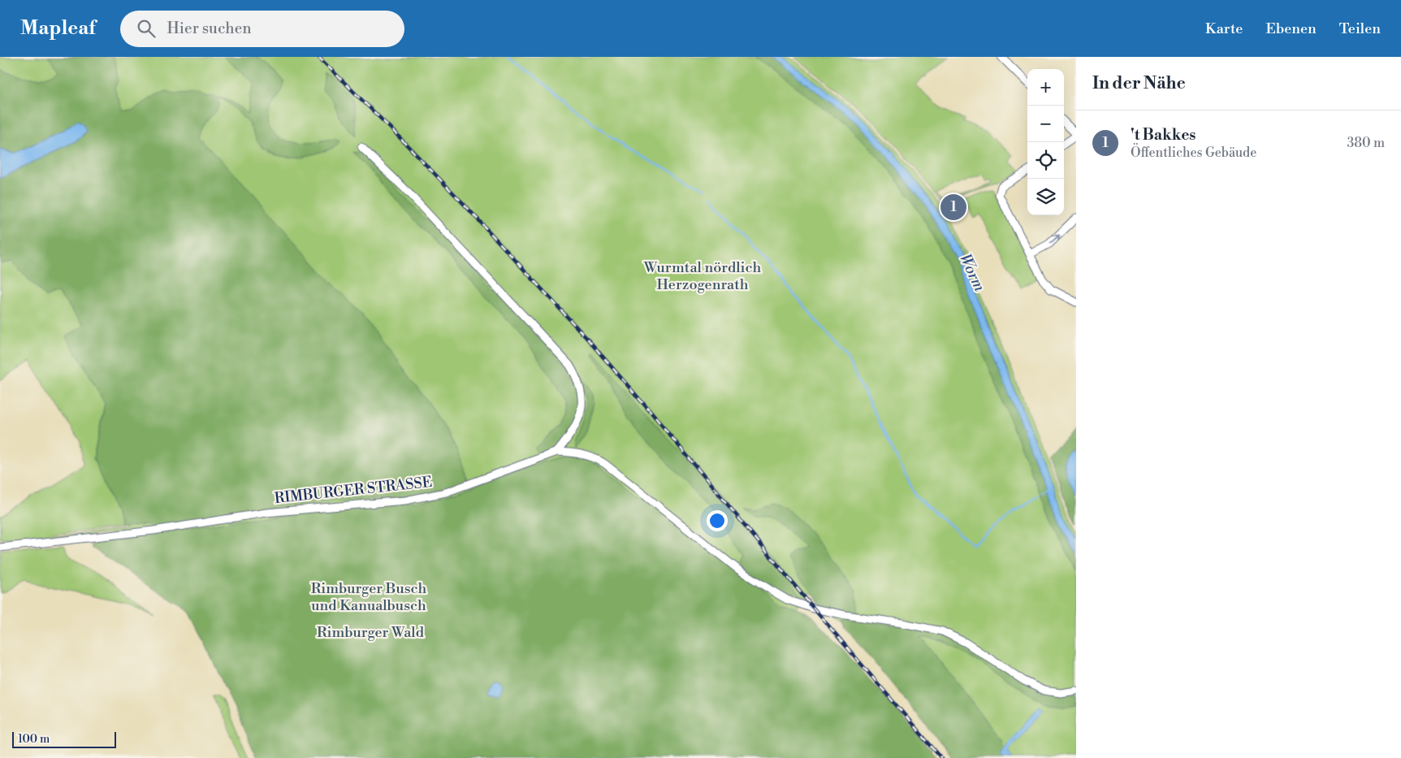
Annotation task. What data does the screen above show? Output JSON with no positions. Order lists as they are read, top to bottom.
{
  "streets": {
    "street": ["RIMBURGER STRASSE"]
  },
  "water": ["Worm"],
  "parks": ["Wurmtal nördlich Herzogenrath", "Rimburger Busch und Kanualbusch", "Rimburger Wald"],
  "scale_bar": "100 m",
  "page": {
    "header": "Mapleaf",
    "search": "Hier suchen",
    "nav": ["Karte", "Ebenen", "Teilen"],
    "heading": "In der Nähe",
    "map_buttons": ["+", "−"],
    "list": [
      {
        "mark": "1",
        "name": "'t Bakkes",
        "note": "Öffentliches Gebäude",
        "value": "380 m"
      }
    ],
    "pins": "1",
    "scale": "100 m"
  }
}
